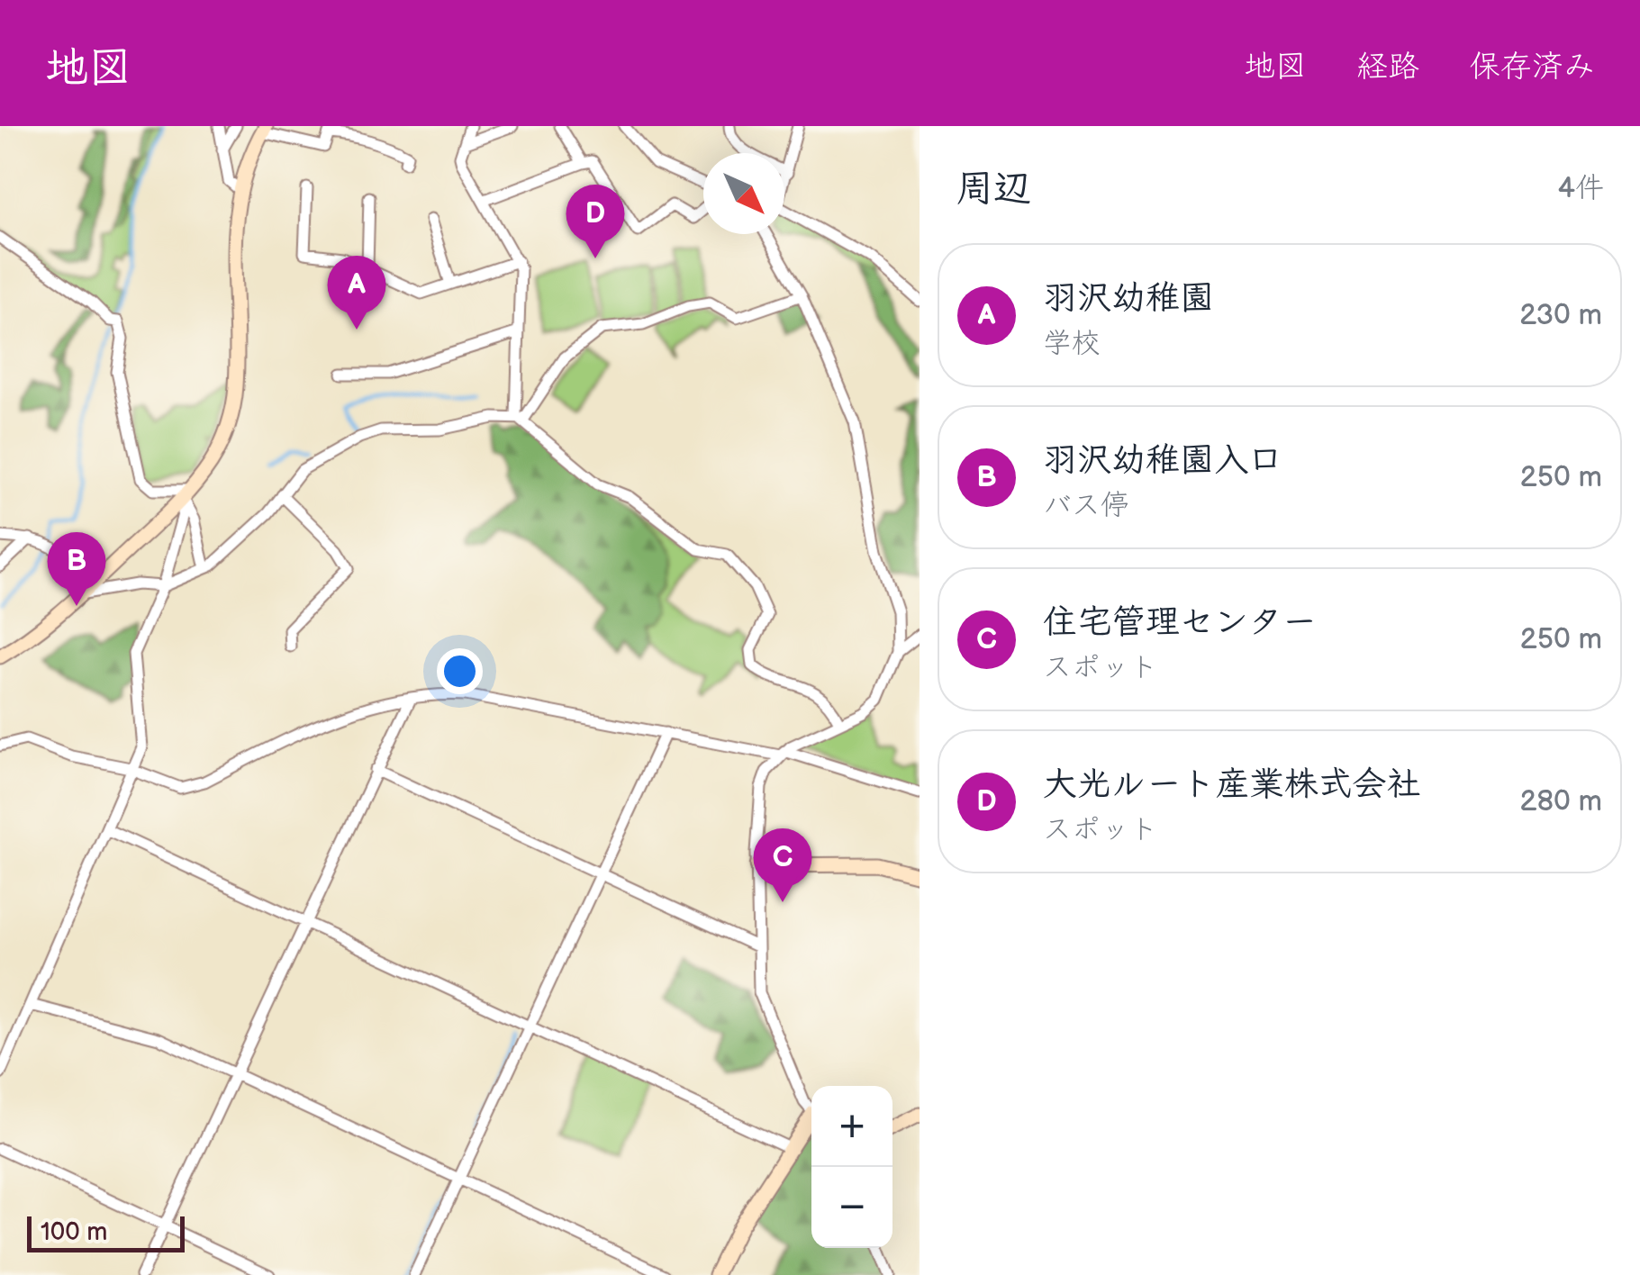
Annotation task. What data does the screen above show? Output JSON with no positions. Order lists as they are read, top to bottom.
{
  "scale_bar": "100 m",
  "north": "bottom right",
  "page": {
    "header": "地図",
    "nav": ["地図", "経路", "保存済み"],
    "heading": ["周辺", "4件"],
    "pins": [
      "D",
      "A",
      "B",
      "C"
    ],
    "list": [
      {
        "mark": "A",
        "name": "羽沢幼稚園",
        "note": "学校",
        "value": "230 m"
      },
      {
        "mark": "B",
        "name": "羽沢幼稚園入口",
        "note": "バス停",
        "value": "250 m"
      },
      {
        "mark": "C",
        "name": "住宅管理センター",
        "note": "スポット",
        "value": "250 m"
      },
      {
        "mark": "D",
        "name": "大光ルート産業株式会社",
        "note": "スポット",
        "value": "280 m"
      }
    ],
    "map_buttons": ["+", "−"],
    "scale": "100 m"
  }
}
